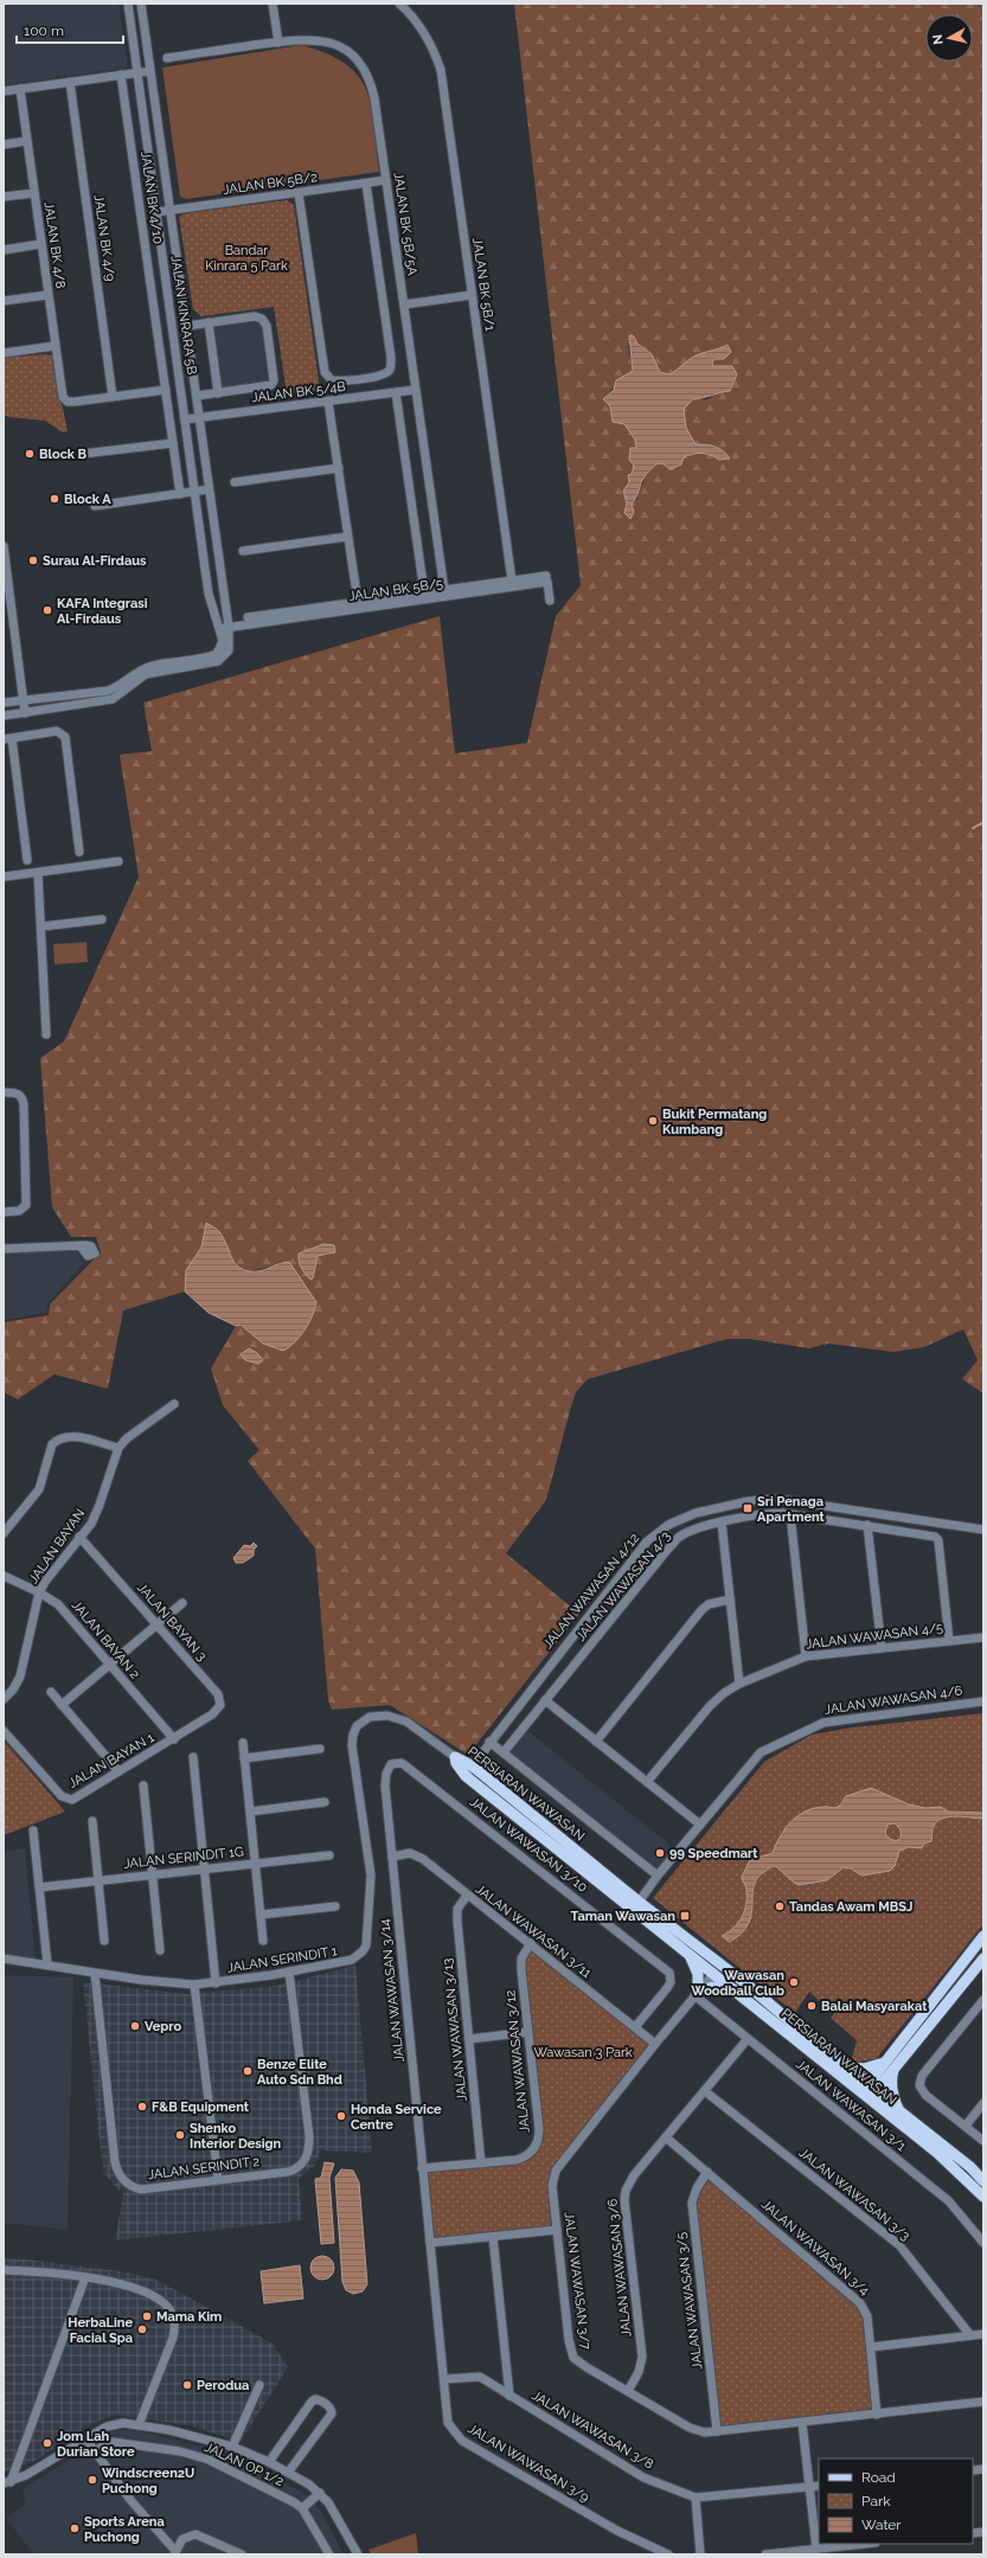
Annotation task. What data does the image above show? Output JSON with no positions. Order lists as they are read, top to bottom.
{
  "streets": {
    "main road": ["PERSIARAN WAWASAN"],
    "street": [
      "JALAN BK 5B/2",
      "JALAN BK 4/10",
      "JALAN BK 5B/5A",
      "JALAN BK 4/9",
      "JALAN BK 4/8",
      "JALAN BK 5B/1",
      "JALAN KINRARA 5B",
      "JALAN BK 5/4B",
      "JALAN BK 5B/5",
      "JALAN BAYAN",
      "JALAN WAWASAN 4/3",
      "JALAN WAWASAN 4/12",
      "JALAN BAYAN 3",
      "JALAN WAWASAN 4/5",
      "JALAN BAYAN 2",
      "JALAN WAWASAN 4/6",
      "JALAN BAYAN 1",
      "JALAN WAWASAN 3/10",
      "JALAN SERINDIT 1G",
      "JALAN WAWASAN 3/11",
      "JALAN SERINDIT 1",
      "JALAN WAWASAN 3/14",
      "JALAN WAWASAN 3/13",
      "JALAN WAWASAN 3/12",
      "JALAN WAWASAN 3/1",
      "JALAN SERINDIT 2",
      "JALAN WAWASAN 3/3",
      "JALAN WAWASAN 3/4",
      "JALAN WAWASAN 3/6",
      "JALAN WAWASAN 3/7",
      "JALAN WAWASAN 3/5",
      "JALAN WAWASAN 3/8",
      "JALAN WAWASAN 3/9",
      "JALAN OP 1/2"
    ]
  },
  "crossings": [
    ["JALAN BK 5B/2", "JALAN BK 5B/5A"],
    ["JALAN BK 5B/2", "JALAN KINRARA 5B"],
    ["JALAN BK 5B/5A", "JALAN BK 5/4B"],
    ["JALAN BK 5B/5A", "JALAN BK 5B/5"],
    ["JALAN BK 4/9", "JALAN BK 4/8"],
    ["JALAN BK 5B/1", "JALAN BK 5B/5"],
    ["JALAN KINRARA 5B", "JALAN BK 5/4B"],
    ["JALAN KINRARA 5B", "JALAN BK 5B/5"],
    ["JALAN BAYAN", "JALAN BAYAN 3"],
    ["JALAN BAYAN", "JALAN BAYAN 2"],
    ["JALAN WAWASAN 4/3", "JALAN WAWASAN 4/5"],
    ["JALAN WAWASAN 4/12", "PERSIARAN WAWASAN"],
    ["JALAN BAYAN 3", "JALAN BAYAN 1"],
    ["JALAN BAYAN 2", "JALAN BAYAN 1"],
    ["JALAN WAWASAN 4/6", "PERSIARAN WAWASAN"],
    ["PERSIARAN WAWASAN", "JALAN SERINDIT 1"],
    ["PERSIARAN WAWASAN", "JALAN WAWASAN 3/7"],
    ["JALAN WAWASAN 3/10", "JALAN WAWASAN 3/11"],
    ["JALAN WAWASAN 3/10", "JALAN WAWASAN 3/14"],
    ["JALAN WAWASAN 3/11", "JALAN WAWASAN 3/14"],
    ["JALAN WAWASAN 3/11", "JALAN WAWASAN 3/13"],
    ["JALAN WAWASAN 3/11", "JALAN WAWASAN 3/12"],
    ["JALAN WAWASAN 3/11", "JALAN WAWASAN 3/7"],
    ["JALAN SERINDIT 1", "JALAN SERINDIT 2"],
    ["JALAN WAWASAN 3/14", "JALAN WAWASAN 3/12"],
    ["JALAN WAWASAN 3/14", "JALAN WAWASAN 3/9"],
    ["JALAN WAWASAN 3/13", "JALAN WAWASAN 3/12"],
    ["JALAN WAWASAN 3/1", "JALAN WAWASAN 3/6"],
    ["JALAN WAWASAN 3/1", "JALAN WAWASAN 3/7"],
    ["JALAN WAWASAN 3/3", "JALAN WAWASAN 3/6"],
    ["JALAN WAWASAN 3/4", "JALAN WAWASAN 3/6"],
    ["JALAN WAWASAN 3/4", "JALAN WAWASAN 3/7"],
    ["JALAN WAWASAN 3/4", "JALAN WAWASAN 3/5"],
    ["JALAN WAWASAN 3/6", "JALAN WAWASAN 3/7"],
    ["JALAN WAWASAN 3/7", "JALAN WAWASAN 3/5"],
    ["JALAN WAWASAN 3/8", "JALAN WAWASAN 3/9"]
  ],
  "parks": ["Bandar Kinrara 5 Park", "Wawasan 3 Park"],
  "places": {
    "other": [
      "Block B",
      "Block A",
      "Surau Al-Firdaus",
      "KAFA Integrasi Al-Firdaus",
      "Bukit Permatang Kumbang",
      "99 Speedmart",
      "Tandas Awam MBSJ",
      "Wawasan Woodball Club",
      "Balai Masyarakat",
      "Vepro",
      "Benze Elite Auto Sdn Bhd",
      "F&B Equipment",
      "Honda Service Centre",
      "Shenko Interior Design",
      "Mama Kim",
      "HerbaLine Facial Spa",
      "Perodua",
      "Jom Lah Durian Store",
      "Windscreen2U Puchong",
      "Sports Arena Puchong"
    ],
    "transit": ["Sri Penaga Apartment", "Taman Wawasan"]
  },
  "legend": ["Road", "Park", "Water"],
  "scale_bar": "100 m",
  "north": "left"
}
